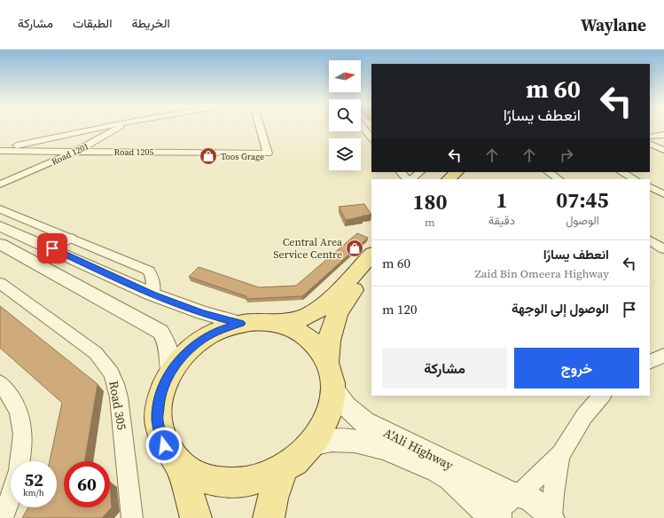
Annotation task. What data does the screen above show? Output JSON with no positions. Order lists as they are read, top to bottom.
{
  "streets": {
    "street": [
      "Road 1205",
      "Road 1201",
      "Road 305",
      "A'Ali Highway"
    ]
  },
  "crossings": [
    ["Road 1205", "Road 1201"]
  ],
  "places": {
    "shop": ["Toos Grage", "Central Area Service Centre"]
  },
  "north": "right",
  "page": {
    "header": "Waylane",
    "nav": ["الخريطة", "الطبقات", "مشاركة"],
    "turn": ["60 m", "انعطف يسارًا"],
    "eta": [
      "07:45",
      "الوصول",
      "1",
      "دقيقة",
      "180",
      "m"
    ],
    "list": [
      {
        "name": "انعطف يسارًا",
        "note": "Zaid Bin Omeera Highway",
        "value": "60 m"
      },
      {
        "name": "الوصول إلى الوجهة",
        "value": "120 m"
      }
    ],
    "buttons": ["خروج", "مشاركة"],
    "speed": "52 km/h",
    "limit": "60"
  }
}
